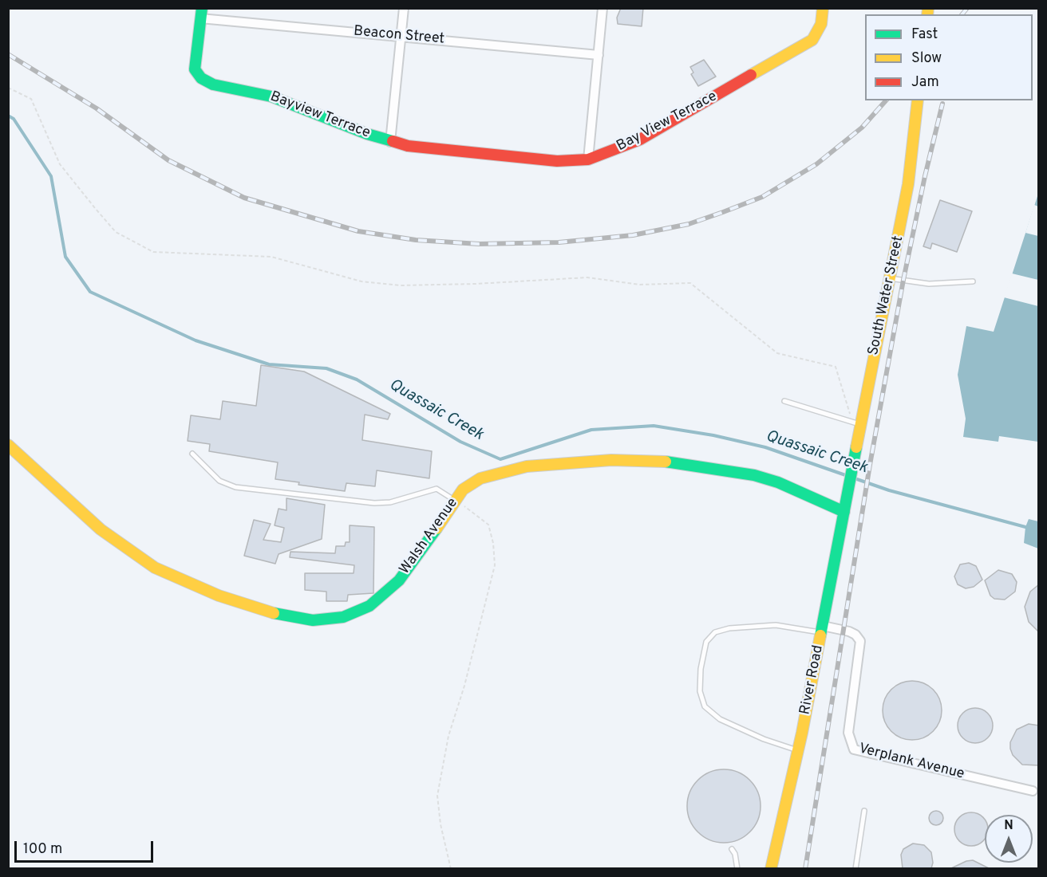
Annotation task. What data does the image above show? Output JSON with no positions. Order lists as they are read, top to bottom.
{
  "streets": {
    "street": [
      "Beacon Street",
      "Bayview Terrace",
      "Bay View Terrace",
      "South Water Street",
      "Walsh Avenue",
      "River Road",
      "Verplank Avenue"
    ]
  },
  "crossings": [
    ["Beacon Street", "Bayview Terrace"],
    ["Bayview Terrace", "Bay View Terrace"],
    ["South Water Street", "River Road"],
    ["Walsh Avenue", "River Road"],
    ["River Road", "Verplank Avenue"]
  ],
  "water": ["Quassaic Creek"],
  "legend": ["Fast", "Slow", "Jam"],
  "scale_bar": "100 m",
  "north": "top"
}
